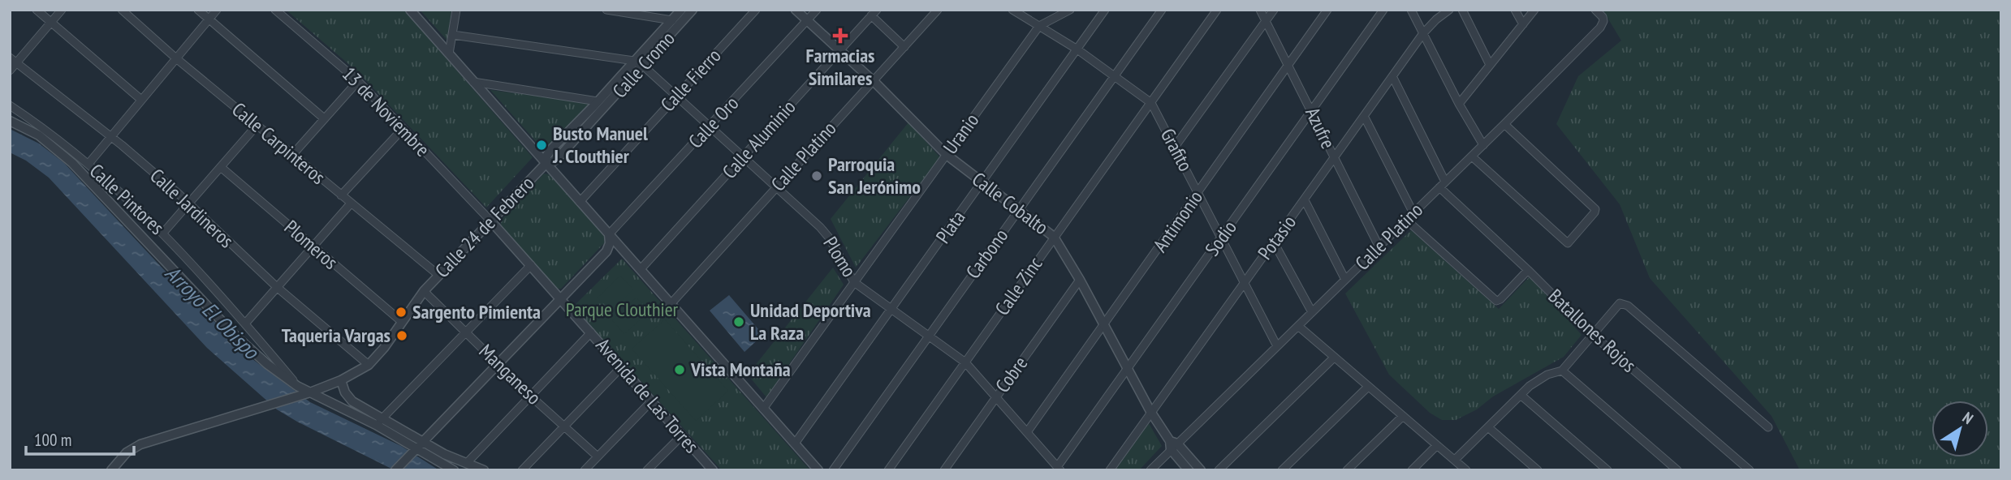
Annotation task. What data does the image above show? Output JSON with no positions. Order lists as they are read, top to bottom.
{
  "streets": {
    "street": [
      "Calle Cromo",
      "Calle Fierro",
      "13 de Noviembre",
      "Calle Oro",
      "Azufre",
      "Uranio",
      "Calle Aluminio",
      "Calle Carpinteros",
      "Grafito",
      "Calle Platino",
      "Calle Pintores",
      "Calle Cobalto",
      "Calle Jardineros",
      "Antimonio",
      "Calle 24 de Febrero",
      "Plata",
      "Potasio",
      "Sodio",
      "Plomeros",
      "Carbono",
      "Plomo",
      "Calle Zinc",
      "Batallones Rojos",
      "Manganeso",
      "Cobre",
      "Avenida de Las Torres"
    ]
  },
  "crossings": [
    ["Calle Cromo", "Calle 24 de Febrero"],
    ["Calle Cromo", "Plomo"],
    ["Calle Fierro", "Plomo"],
    ["13 de Noviembre", "Calle 24 de Febrero"],
    ["13 de Noviembre", "Avenida de Las Torres"],
    ["Calle Oro", "Calle Cobalto"],
    ["Calle Oro", "Plomo"],
    ["Azufre", "Calle Platino"],
    ["Azufre", "Antimonio"],
    ["Azufre", "Potasio"],
    ["Azufre", "Sodio"],
    ["Uranio", "Grafito"],
    ["Uranio", "Calle Cobalto"],
    ["Uranio", "Plomo"],
    ["Calle Aluminio", "Calle Cobalto"],
    ["Calle Aluminio", "Plomo"],
    ["Calle Carpinteros", "Calle 24 de Febrero"],
    ["Grafito", "Calle Platino"],
    ["Grafito", "Antimonio"],
    ["Grafito", "Plata"],
    ["Grafito", "Potasio"],
    ["Grafito", "Sodio"],
    ["Grafito", "Carbono"],
    ["Grafito", "Calle Zinc"],
    ["Calle Platino", "Calle Cobalto"],
    ["Calle Platino", "Plomo"],
    ["Calle Platino", "Batallones Rojos"],
    ["Calle Cobalto", "Antimonio"],
    ["Calle Cobalto", "Plata"],
    ["Calle Cobalto", "Potasio"],
    ["Calle Cobalto", "Sodio"],
    ["Calle Cobalto", "Carbono"],
    ["Calle Cobalto", "Calle Zinc"],
    ["Calle Cobalto", "Cobre"],
    ["Calle Jardineros", "Calle 24 de Febrero"],
    ["Antimonio", "Plomo"],
    ["Calle 24 de Febrero", "Plomeros"],
    ["Calle 24 de Febrero", "Manganeso"],
    ["Calle 24 de Febrero", "Avenida de Las Torres"],
    ["Plata", "Plomo"],
    ["Sodio", "Plomo"],
    ["Carbono", "Plomo"],
    ["Plomo", "Calle Zinc"],
    ["Plomo", "Cobre"]
  ],
  "water": ["Arroyo El Obispo"],
  "parks": ["Parque Clouthier"],
  "places": {
    "health": ["Farmacias Similares"],
    "other": [
      "Busto Manuel J. Clouthier",
      "Parroquia San Jerónimo",
      "Sargento Pimienta",
      "Unidad Deportiva La Raza",
      "Taqueria Vargas",
      "Vista Montaña"
    ]
  },
  "scale_bar": "100 m",
  "north": "top right"
}
